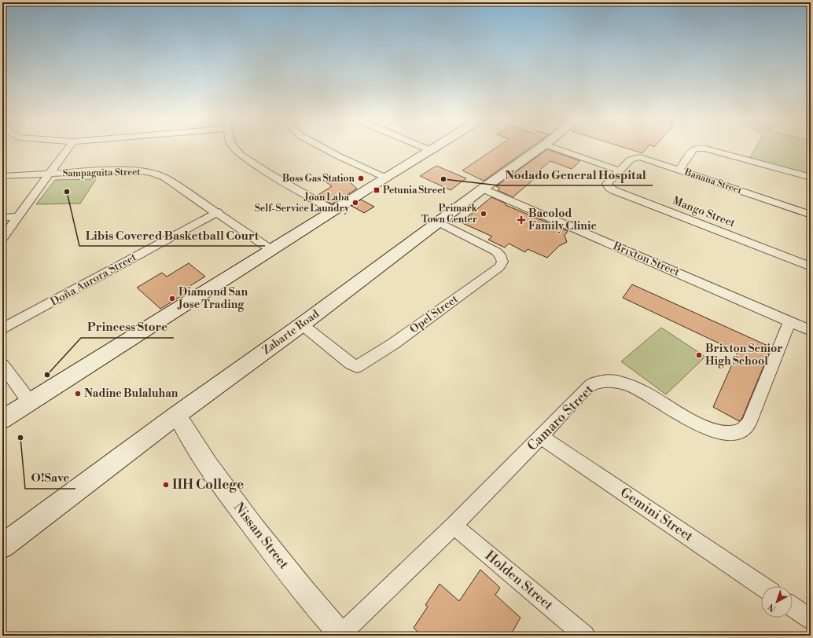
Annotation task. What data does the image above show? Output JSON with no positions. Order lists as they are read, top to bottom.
{
  "streets": {
    "main road": ["Zabarte Road"],
    "street": [
      "Sampaguita Street",
      "Banana Street",
      "Mango Street",
      "Brixton Street",
      "Doña Aurora Street",
      "Opel Street",
      "Camaro Street",
      "Gemini Street",
      "Nissan Street",
      "Holden Street"
    ]
  },
  "crossings": [
    ["Sampaguita Street", "Doña Aurora Street"],
    ["Banana Street", "Mango Street"],
    ["Brixton Street", "Zabarte Road"],
    ["Brixton Street", "Camaro Street"],
    ["Opel Street", "Zabarte Road"],
    ["Zabarte Road", "Nissan Street"],
    ["Camaro Street", "Gemini Street"],
    ["Camaro Street", "Nissan Street"],
    ["Camaro Street", "Holden Street"]
  ],
  "places": {
    "other": [
      "Boss Gas Station",
      "Nodado General Hospital",
      "Libis Covered Basketball Court",
      "Joan Laba Self-Service Laundry",
      "Primark Town Center",
      "Diamond San Jose Trading",
      "Brixton Senior High School",
      "Princess Store",
      "Nadine Bulaluhan",
      "O!Save",
      "IIH College"
    ],
    "transit": ["Petunia Street"],
    "health": ["Bacolod Family Clinic"]
  },
  "north": "bottom left"
}
